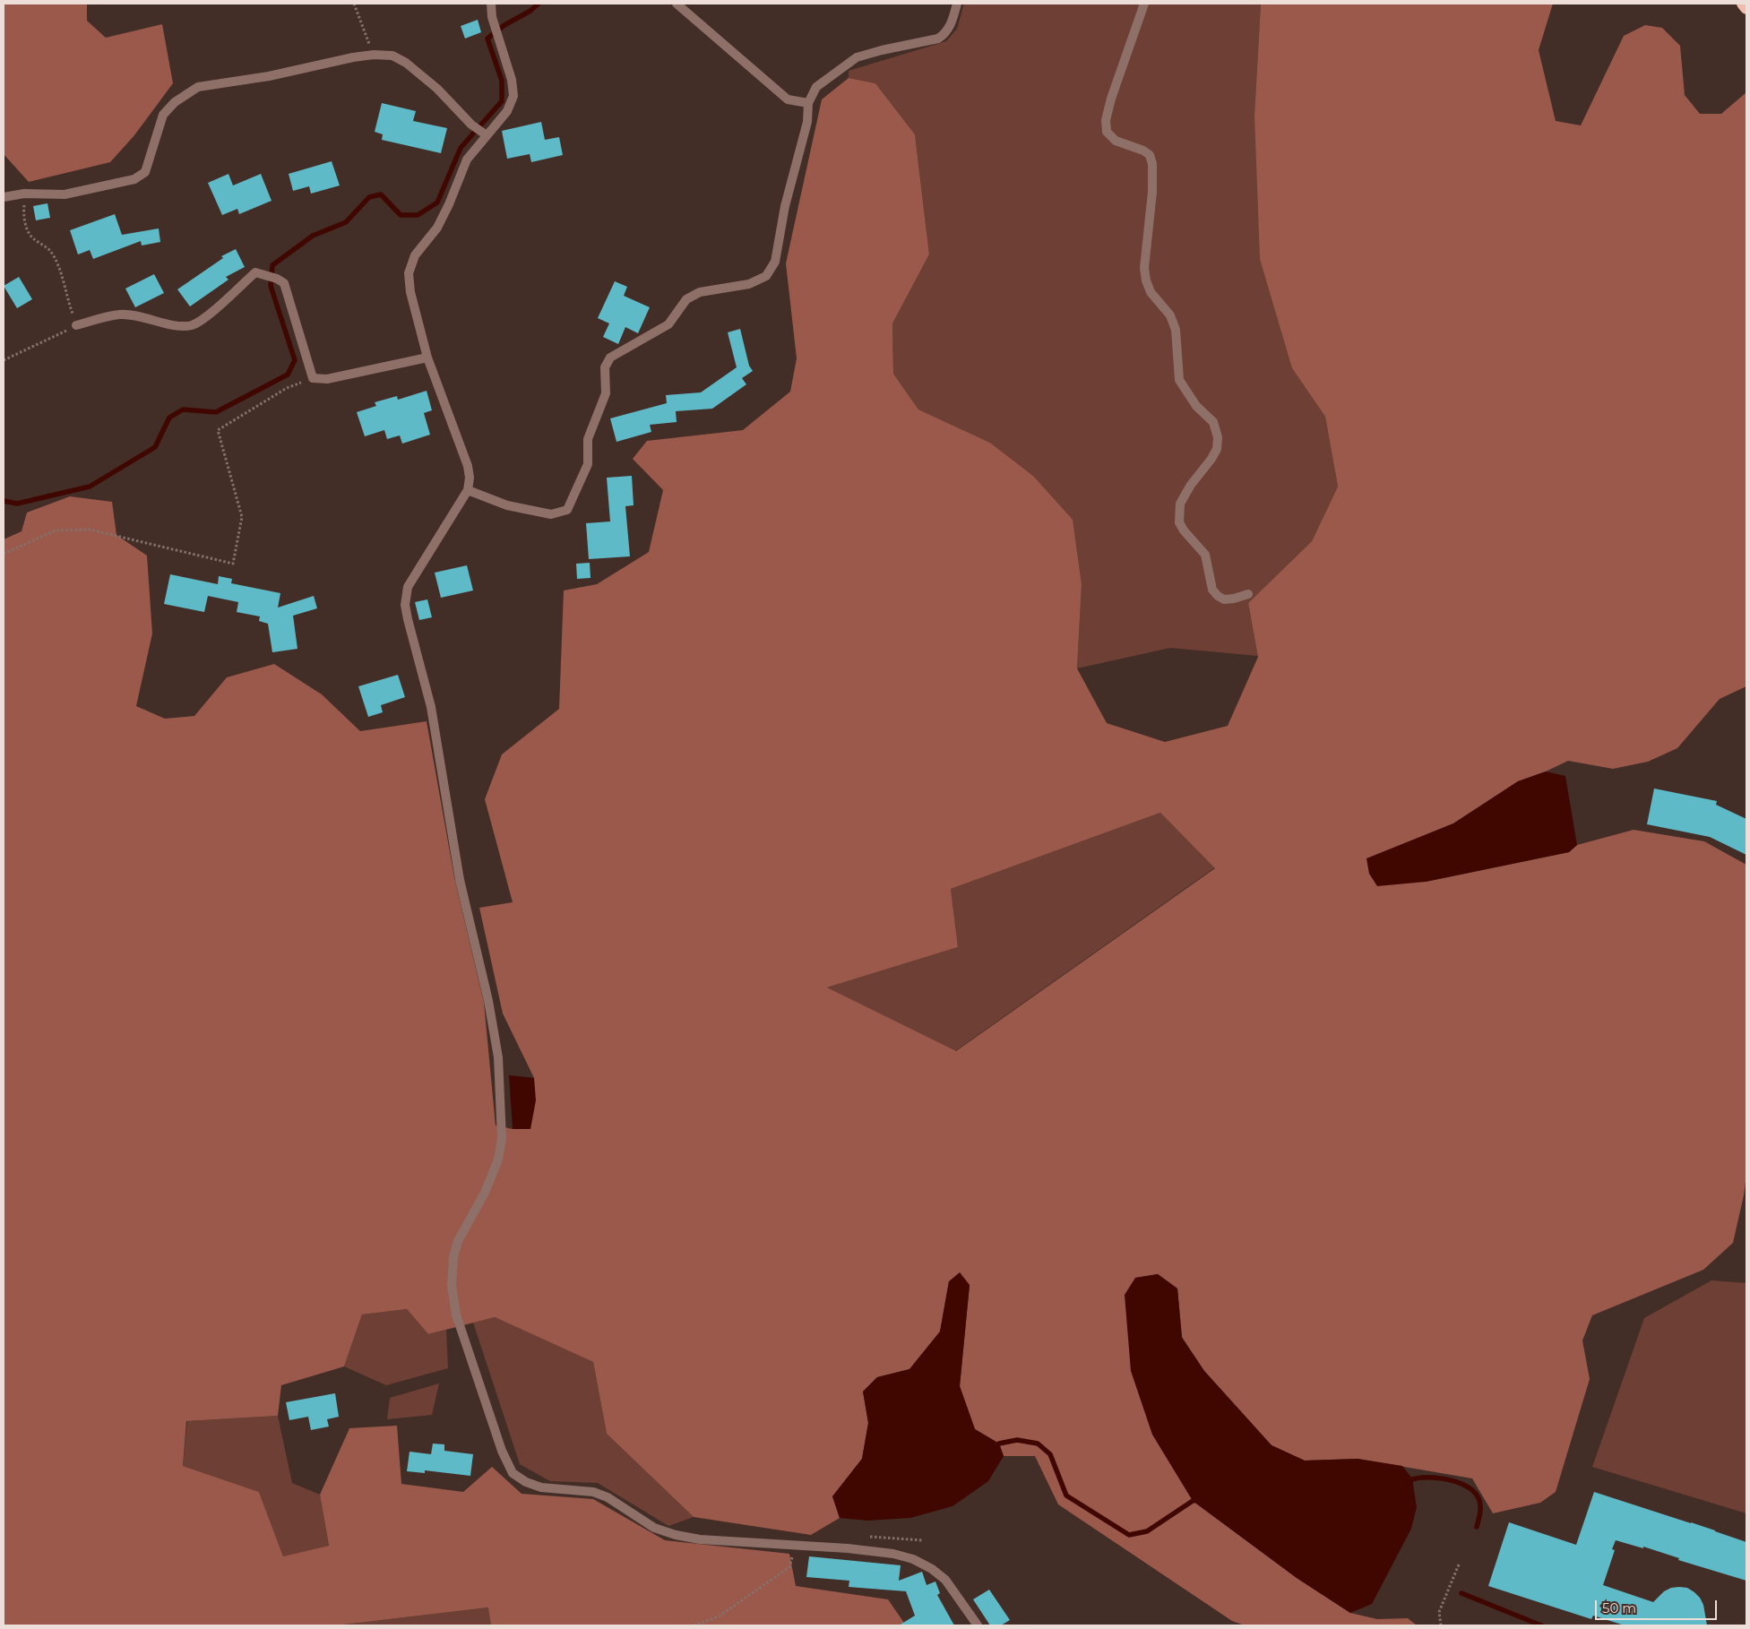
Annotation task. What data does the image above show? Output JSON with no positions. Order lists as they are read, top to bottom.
{
  "scale_bar": "50 m"
}
